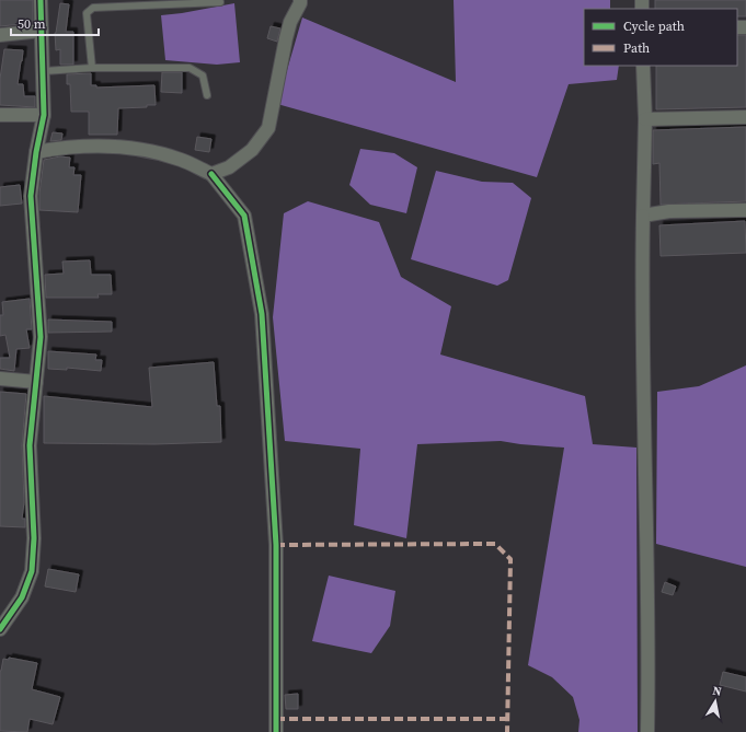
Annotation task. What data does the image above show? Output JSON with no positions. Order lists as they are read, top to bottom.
{
  "legend": ["Cycle path", "Path"],
  "scale_bar": "50 m",
  "north": "top"
}
